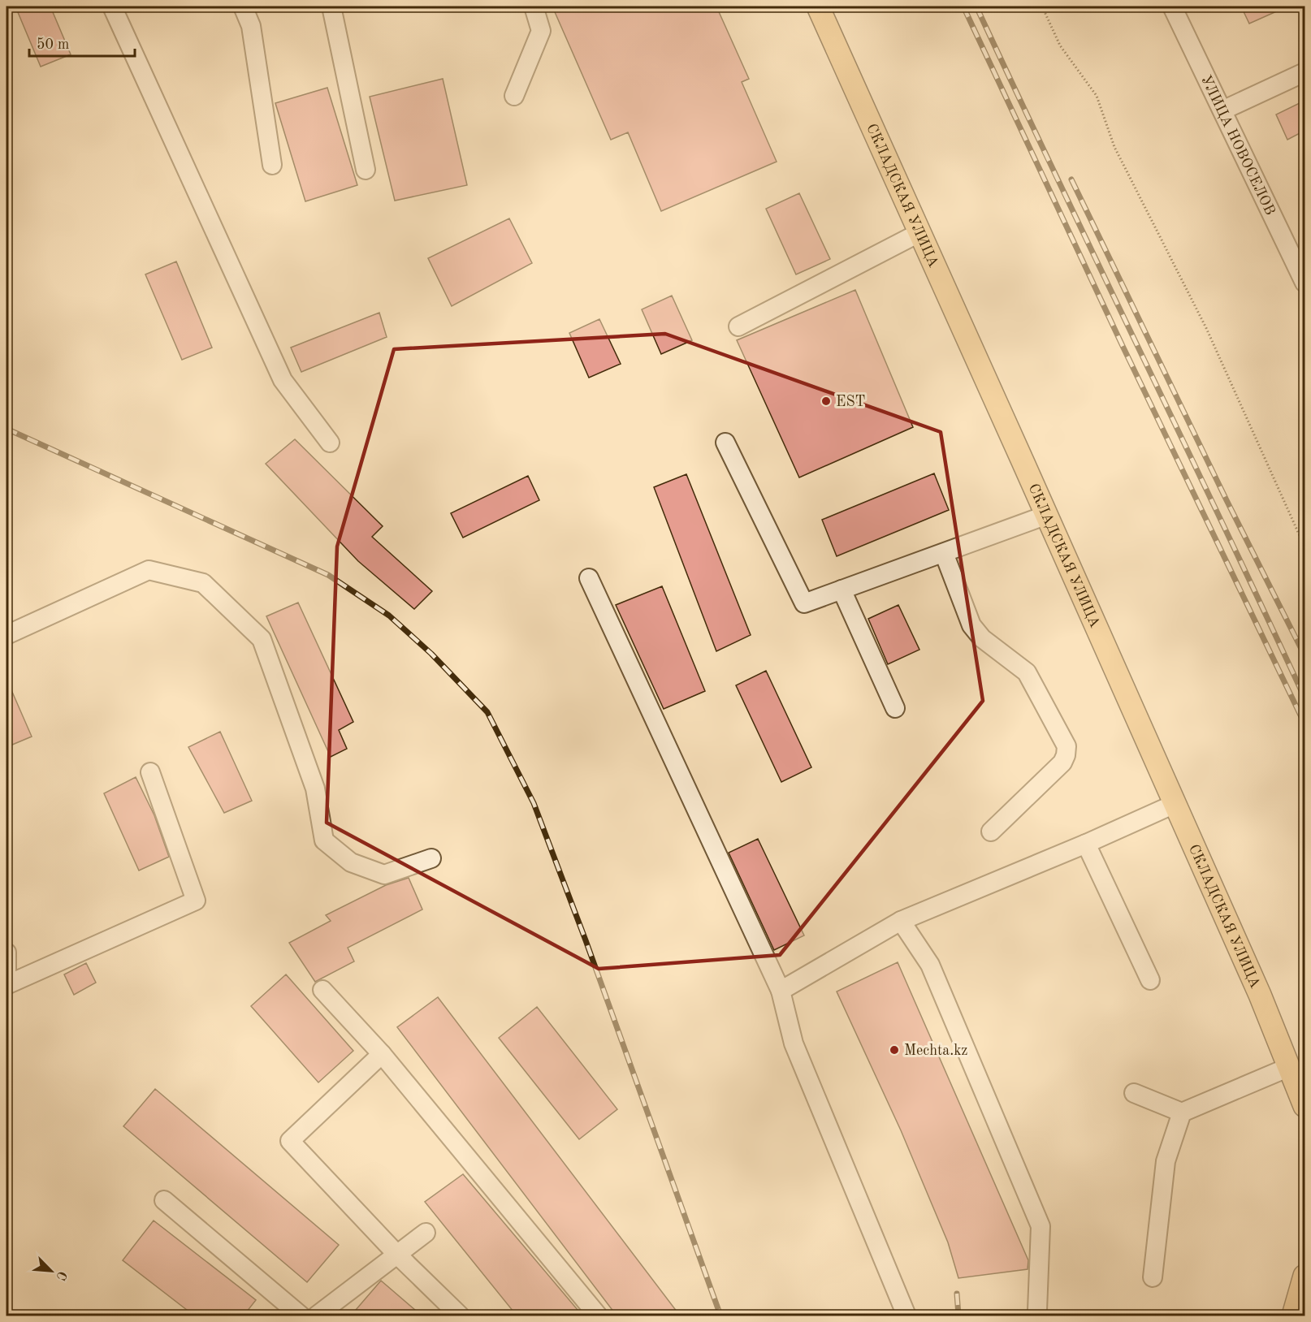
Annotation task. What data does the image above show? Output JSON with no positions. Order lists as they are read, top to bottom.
{
  "streets": {
    "main road": ["СКЛАДСКАЯ УЛИЦА"],
    "street": ["УЛИЦА НОВОСЕЛОВ"]
  },
  "places": ["EST", "Mechta.kz"],
  "scale_bar": "50 m",
  "north": "bottom right"
}
